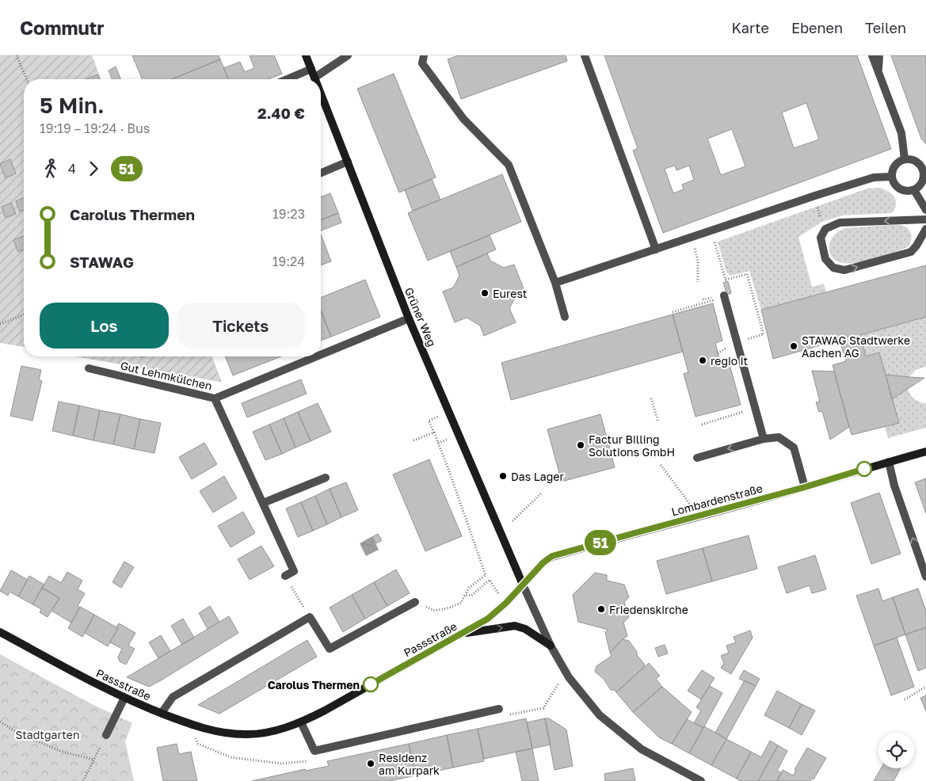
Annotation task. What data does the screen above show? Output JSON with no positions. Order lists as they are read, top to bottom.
{
  "streets": {
    "street": [
      "Grüner Weg",
      "Gut Lehmkülchen",
      "Lombardenstraße",
      "Passstraße"
    ]
  },
  "crossings": [
    ["Grüner Weg", "Gut Lehmkülchen"],
    ["Grüner Weg", "Lombardenstraße"],
    ["Grüner Weg", "Passstraße"],
    ["Lombardenstraße", "Passstraße"]
  ],
  "parks": ["Stadtgarten"],
  "places": [
    "Eurest",
    "STAWAG Stadtwerke Aachen AG",
    "regio it",
    "Factur Billing Solutions GmbH",
    "Das Lager",
    "Friedenskirche",
    "Carolus Thermen",
    "Residenz am Kurpark"
  ],
  "lines": ["bus line 51"],
  "page": {
    "header": "Commutr",
    "nav": ["Karte", "Ebenen", "Teilen"],
    "on_map": "51",
    "heading": ["5 Min.", "19:19 – 19:24 · Bus", "2.40 €"],
    "legs": ["4", "51"],
    "list": [
      {
        "name": "Carolus Thermen",
        "value": "19:23"
      },
      {
        "name": "STAWAG",
        "value": "19:24"
      }
    ],
    "buttons": ["Los", "Tickets"]
  }
}
